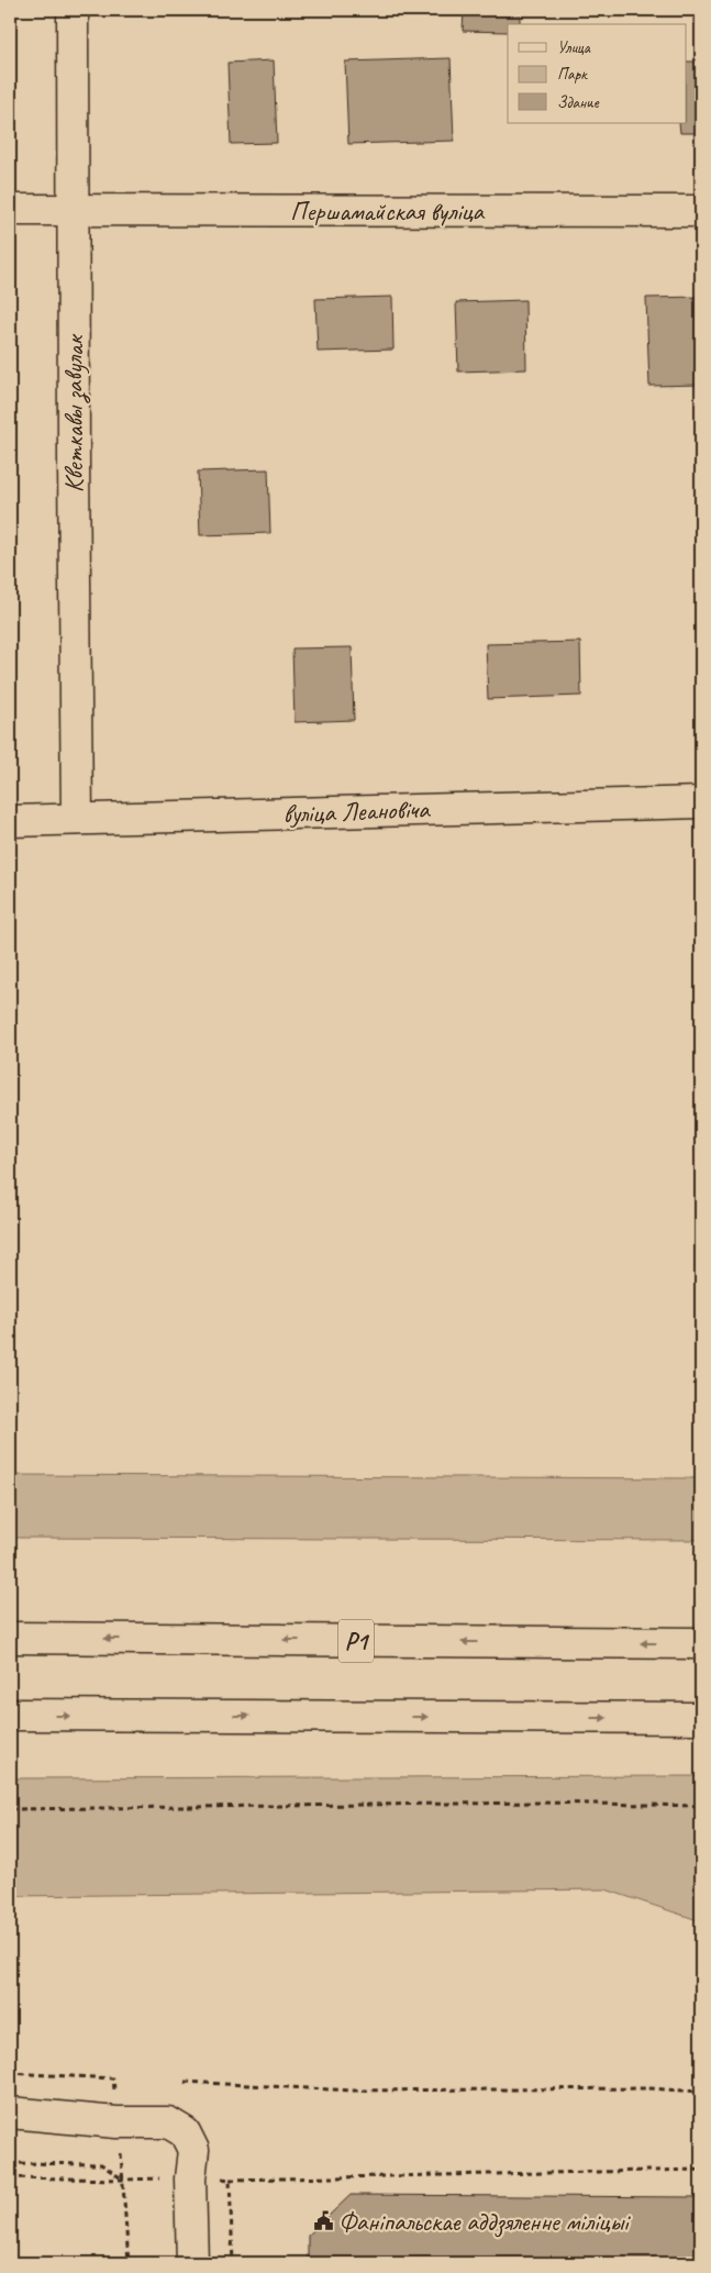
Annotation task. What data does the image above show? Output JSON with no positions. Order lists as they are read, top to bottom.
{
  "streets": {
    "main road": [
      "Першамайская вуліца",
      "Кветкавы завулак",
      "вуліца Леановіча",
      "Р1"
    ]
  },
  "crossings": [
    ["Першамайская вуліца", "Кветкавы завулак"],
    ["Кветкавы завулак", "вуліца Леановіча"]
  ],
  "places": {
    "public building": ["Фаніпальскае аддзяленне міліцыі"]
  },
  "legend": ["Улица", "Парк", "Здание"]
}
